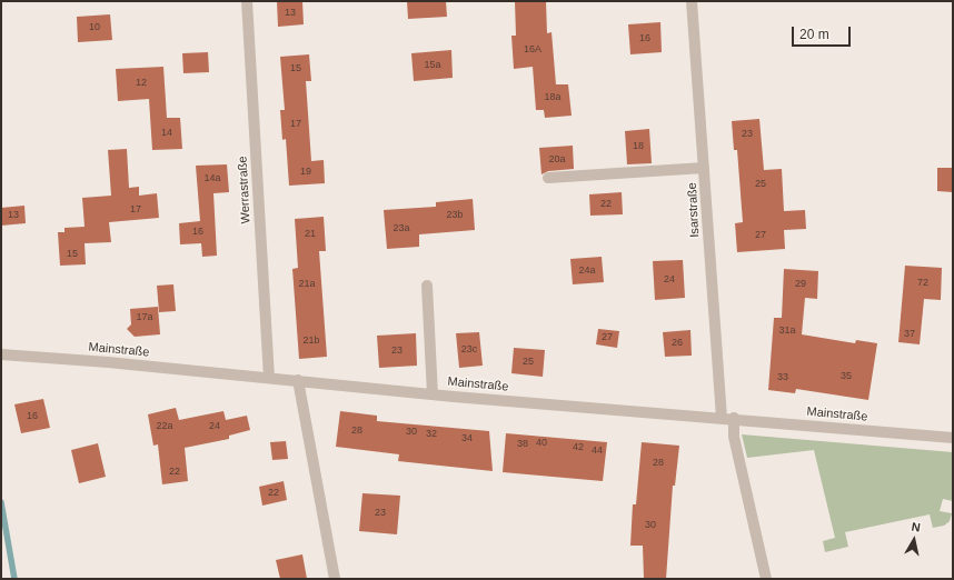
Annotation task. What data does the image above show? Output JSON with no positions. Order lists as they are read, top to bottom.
{
  "streets": {
    "street": ["Werrastraße", "Isarstraße", "Mainstraße"]
  },
  "crossings": [
    ["Werrastraße", "Mainstraße"],
    ["Isarstraße", "Mainstraße"]
  ],
  "house_numbers": [
    "13",
    "10",
    "16",
    "16A",
    "15a",
    "15",
    "12",
    "18a",
    "17",
    "14",
    "23",
    "18",
    "20a",
    "19",
    "14a",
    "25",
    "22",
    "17",
    "13",
    "23b",
    "23a",
    "16",
    "21",
    "27",
    "15",
    "24a",
    "24",
    "72",
    "21a",
    "29",
    "17a",
    "31a",
    "37",
    "27",
    "21b",
    "26",
    "23c",
    "23",
    "25",
    "35",
    "33",
    "16",
    "22a",
    "24",
    "28",
    "30",
    "32",
    "34",
    "40",
    "38",
    "42",
    "44",
    "28",
    "22",
    "22",
    "23",
    "30"
  ],
  "scale_bar": "20 m",
  "north": "top"
}
